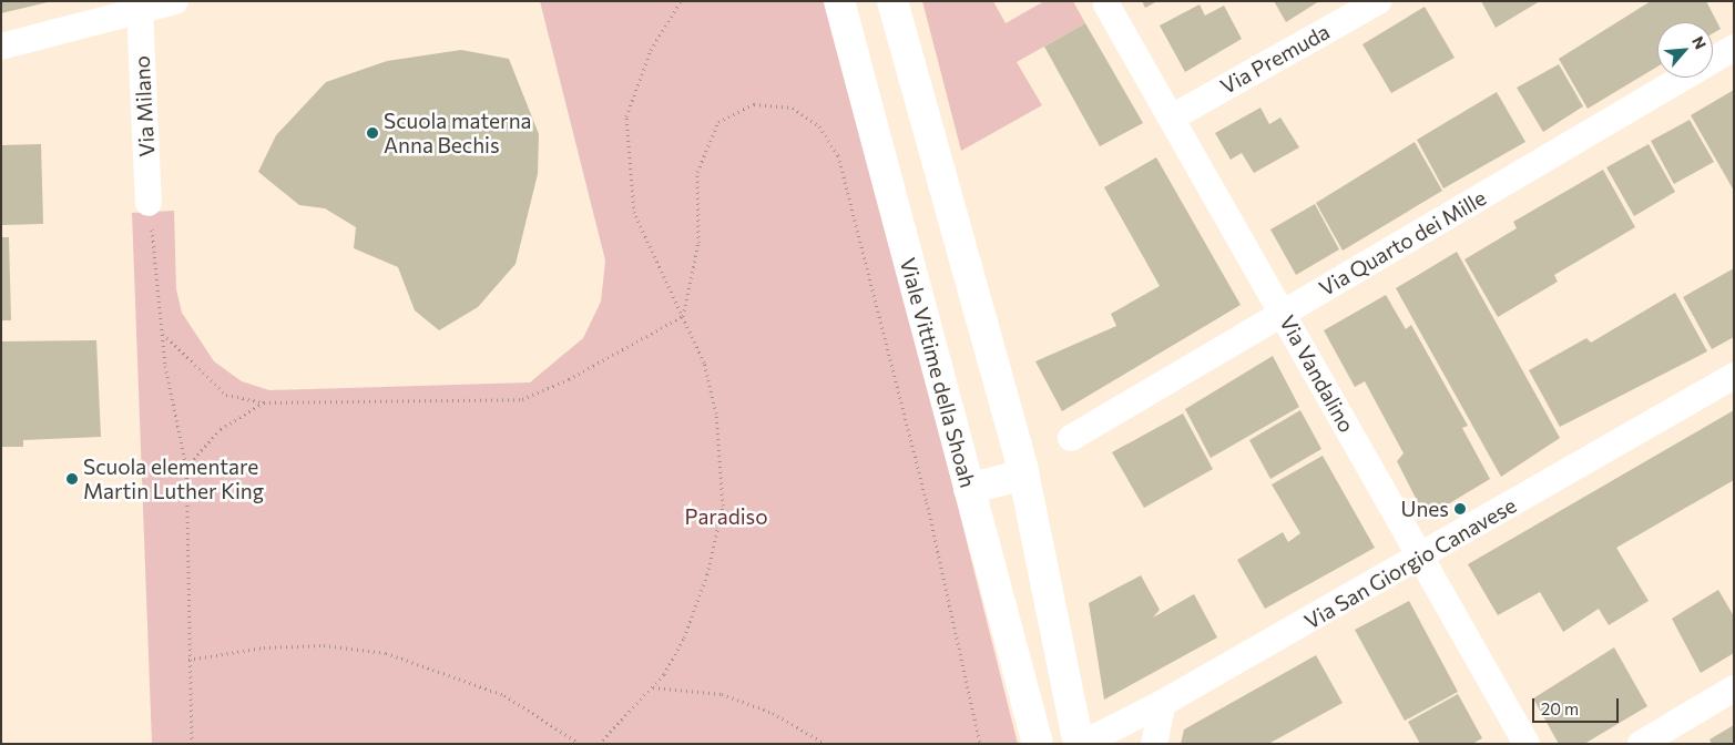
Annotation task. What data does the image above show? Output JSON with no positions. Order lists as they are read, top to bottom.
{
  "streets": {
    "street": [
      "Via Premuda",
      "Via Milano",
      "Via Quarto dei Mille",
      "Viale Vittime della Shoah",
      "Via Vandalino",
      "Via San Giorgio Canavese"
    ]
  },
  "crossings": [
    ["Via Premuda", "Via Vandalino"],
    ["Via Quarto dei Mille", "Via Vandalino"],
    ["Via Vandalino", "Via San Giorgio Canavese"]
  ],
  "parks": ["Paradiso"],
  "places": ["Scuola materna Anna Bechis", "Scuola elementare Martin Luther King", "Unes"],
  "scale_bar": "20 m",
  "north": "top right"
}
